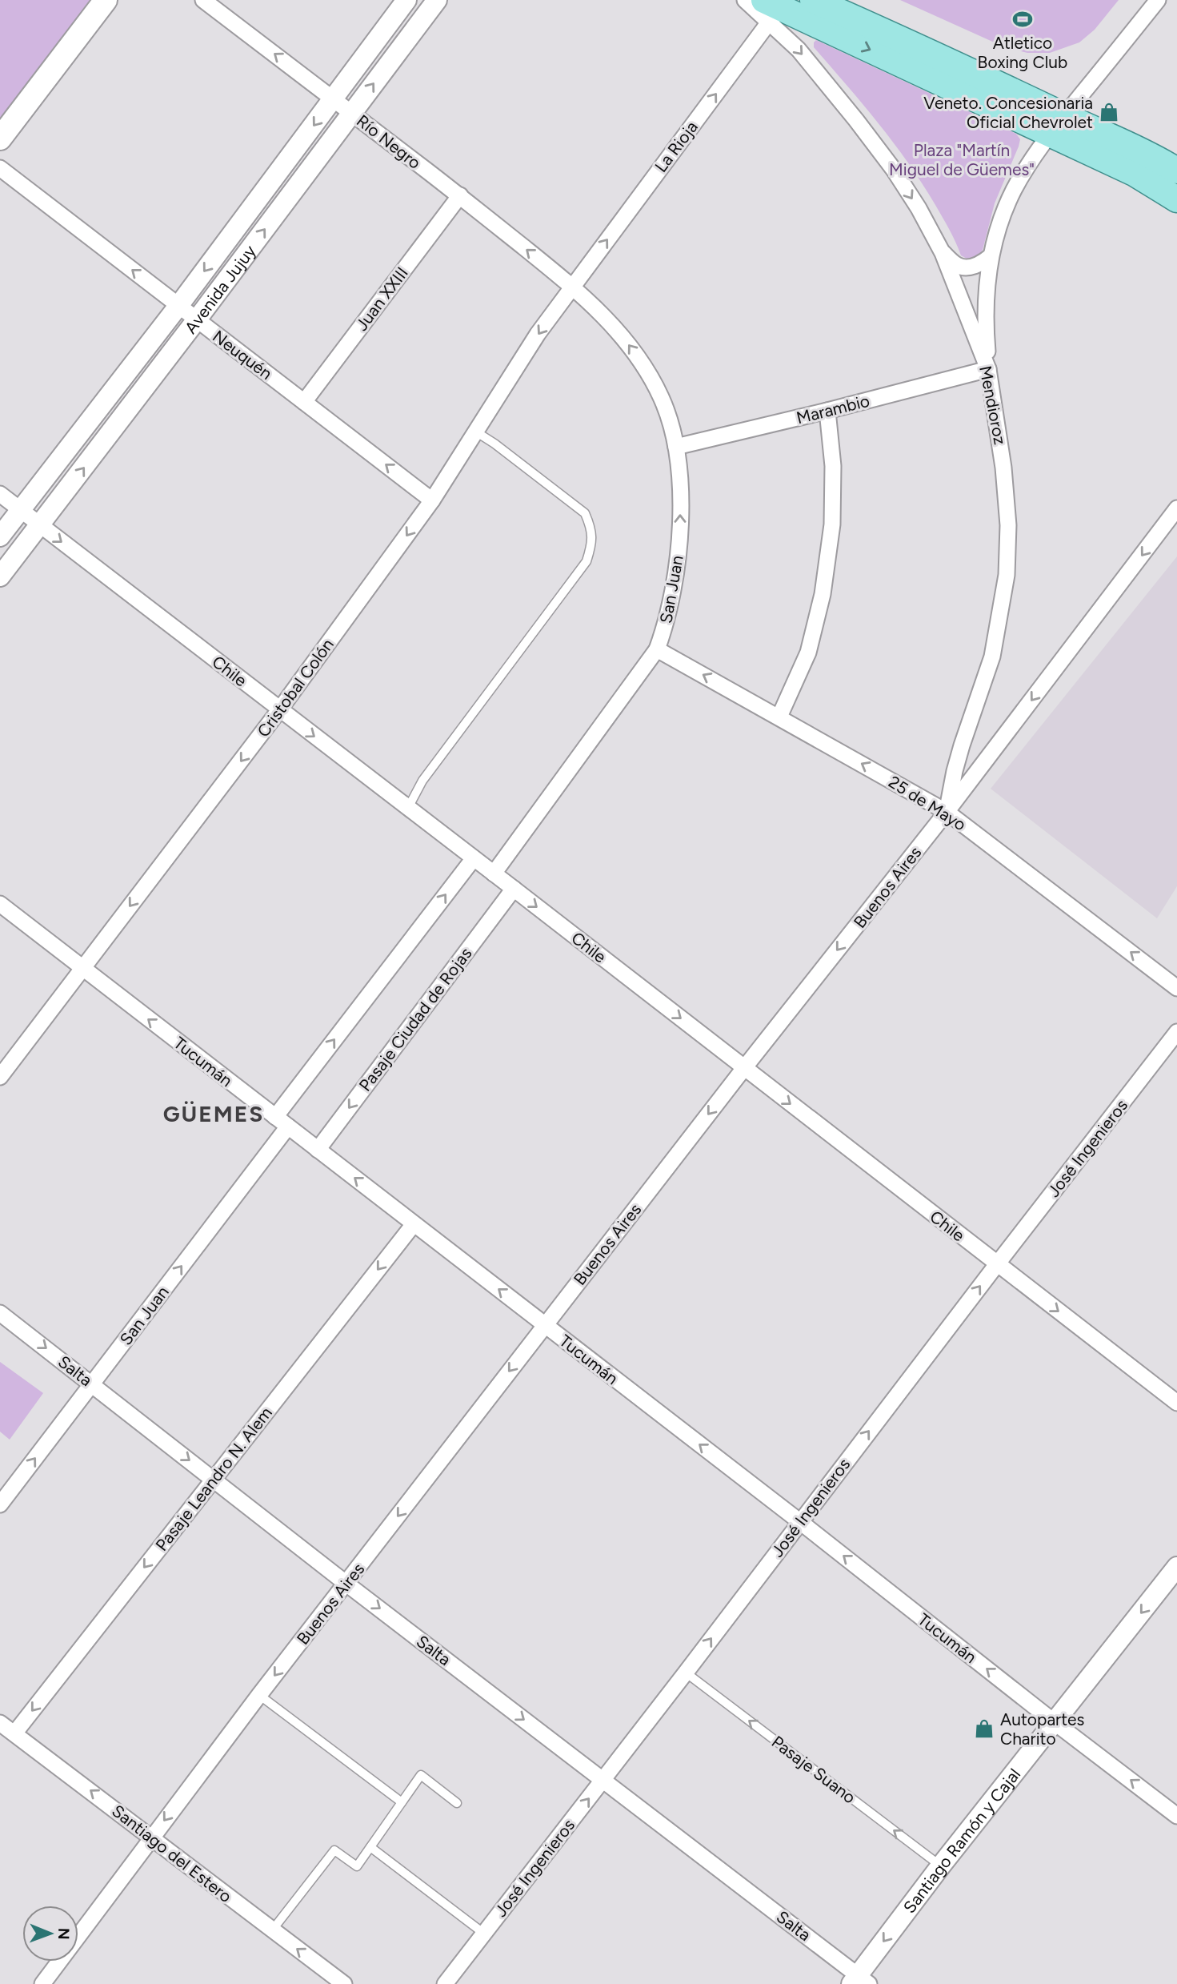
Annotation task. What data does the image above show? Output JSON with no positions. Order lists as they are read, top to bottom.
{
  "streets": {
    "street": [
      "Río Negro",
      "La Rioja",
      "Avenida Jujuy",
      "Juan XXIII",
      "Neuquén",
      "Mendioroz",
      "Marambio",
      "San Juan",
      "Chile",
      "Cristobal Colón",
      "25 de Mayo",
      "Buenos Aires",
      "Pasaje Ciudad de Rojas",
      "Tucumán",
      "José Ingenieros",
      "Salta",
      "Pasaje Leandro N. Alem",
      "Santiago Ramón y Cajal",
      "Santiago del Estero"
    ],
    "lane": ["Pasaje Suano"]
  },
  "crossings": [
    ["Río Negro", "La Rioja"],
    ["Río Negro", "Avenida Jujuy"],
    ["Río Negro", "Juan XXIII"],
    ["Río Negro", "San Juan"],
    ["Río Negro", "Cristobal Colón"],
    ["La Rioja", "Mendioroz"],
    ["La Rioja", "San Juan"],
    ["La Rioja", "Cristobal Colón"],
    ["Avenida Jujuy", "Neuquén"],
    ["Avenida Jujuy", "Chile"],
    ["Juan XXIII", "Neuquén"],
    ["Neuquén", "Cristobal Colón"],
    ["Mendioroz", "Marambio"],
    ["Mendioroz", "25 de Mayo"],
    ["Mendioroz", "Buenos Aires"],
    ["Marambio", "San Juan"],
    ["San Juan", "Chile"],
    ["San Juan", "Cristobal Colón"],
    ["San Juan", "25 de Mayo"],
    ["San Juan", "Tucumán"],
    ["San Juan", "Salta"],
    ["Chile", "Cristobal Colón"],
    ["Chile", "Buenos Aires"],
    ["Chile", "Pasaje Ciudad de Rojas"],
    ["Chile", "José Ingenieros"],
    ["Cristobal Colón", "Tucumán"],
    ["25 de Mayo", "Buenos Aires"],
    ["Buenos Aires", "Tucumán"],
    ["Buenos Aires", "Salta"],
    ["Buenos Aires", "Santiago del Estero"],
    ["Pasaje Ciudad de Rojas", "Tucumán"],
    ["Tucumán", "José Ingenieros"],
    ["Tucumán", "Pasaje Leandro N. Alem"],
    ["Tucumán", "Santiago Ramón y Cajal"],
    ["José Ingenieros", "Salta"],
    ["José Ingenieros", "Pasaje Suano"],
    ["Salta", "Pasaje Leandro N. Alem"],
    ["Salta", "Santiago Ramón y Cajal"],
    ["Pasaje Leandro N. Alem", "Santiago del Estero"],
    ["Pasaje Suano", "Santiago Ramón y Cajal"]
  ],
  "one_way": [
    "Río Negro",
    "La Rioja",
    "Neuquén",
    "San Juan",
    "Chile",
    "Cristobal Colón",
    "25 de Mayo",
    "Buenos Aires",
    "Tucumán",
    "José Ingenieros",
    "Salta",
    "Pasaje Leandro N. Alem",
    "Pasaje Suano",
    "Santiago Ramón y Cajal",
    "Santiago del Estero"
  ],
  "districts": ["GÜEMES"],
  "parks": ["Plaza \"Martín Miguel de Güemes\""],
  "places": {
    "sports": ["Atletico Boxing Club"],
    "shop": ["Veneto. Concesionaria Oficial Chevrolet", "Autopartes Charito"]
  },
  "north": "right"
}
